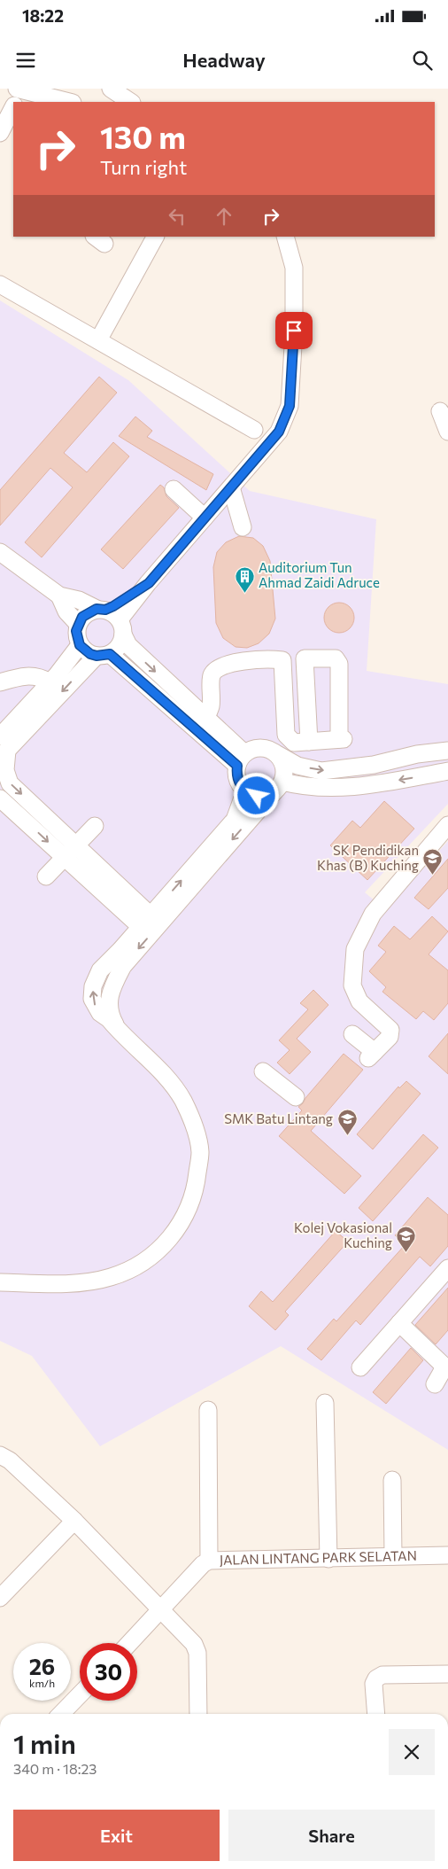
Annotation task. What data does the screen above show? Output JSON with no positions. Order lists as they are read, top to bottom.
{
  "streets": {
    "street": ["JALAN LINTANG PARK SELATAN"]
  },
  "places": {
    "building": ["Auditorium Tun Ahmad Zaidi Adruce"],
    "school or university": ["SK Pendidikan Khas (B) Kuching", "SMK Batu Lintang", "Kolej Vokasional Kuching"]
  },
  "page": {
    "status": "18:22",
    "header": "Headway",
    "turn": ["130 m", "Turn right"],
    "speed": "26 km/h",
    "limit": "30",
    "heading": ["1 min", "340 m · 18:23"],
    "buttons": ["Exit", "Share"]
  }
}
